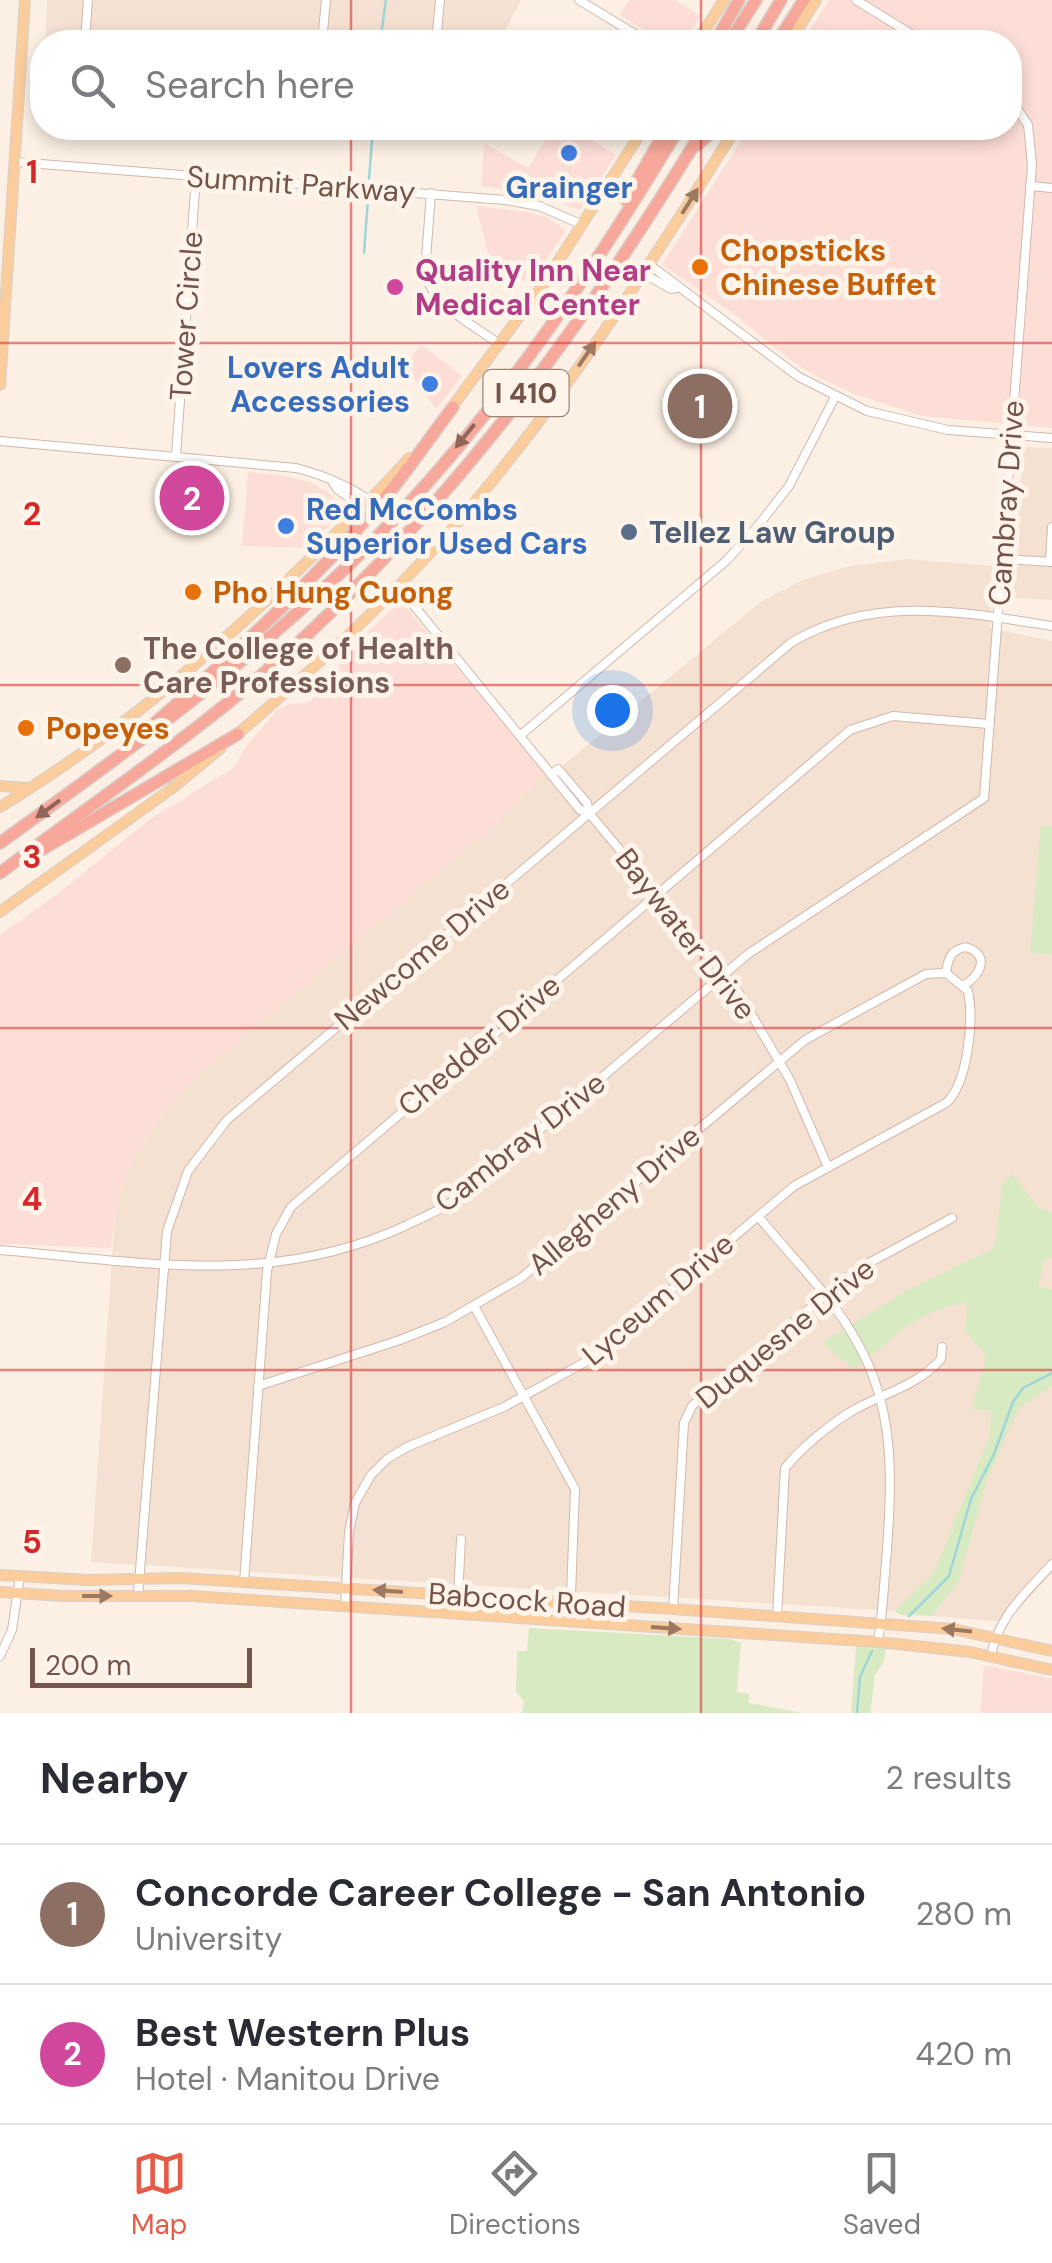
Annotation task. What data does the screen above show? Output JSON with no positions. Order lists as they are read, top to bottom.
{
  "streets": {
    "highway": ["I 410"],
    "main road": ["Babcock Road"],
    "street": [
      "Summit Parkway",
      "Tower Circle",
      "Cambray Drive",
      "Baywater Drive",
      "Newcome Drive",
      "Chedder Drive",
      "Allegheny Drive",
      "Lyceum Drive",
      "Duquesne Drive"
    ]
  },
  "crossings": [
    ["Summit Parkway", "Tower Circle"],
    ["Cambray Drive", "Baywater Drive"],
    ["Cambray Drive", "Newcome Drive"],
    ["Cambray Drive", "Chedder Drive"],
    ["Baywater Drive", "Newcome Drive"],
    ["Baywater Drive", "Chedder Drive"],
    ["Baywater Drive", "Allegheny Drive"],
    ["Baywater Drive", "Lyceum Drive"],
    ["Newcome Drive", "Babcock Road"],
    ["Chedder Drive", "Allegheny Drive"],
    ["Chedder Drive", "Babcock Road"],
    ["Allegheny Drive", "Lyceum Drive"],
    ["Lyceum Drive", "Babcock Road"],
    ["Duquesne Drive", "Babcock Road"]
  ],
  "places": [
    "Grainger",
    "Chopsticks Chinese Buffet",
    "Quality Inn Near Medical Center",
    "Lovers Adult Accessories",
    "Red McCombs Superior Used Cars",
    "Tellez Law Group",
    "Pho Hung Cuong",
    "The College of Health Care Professions",
    "Popeyes"
  ],
  "scale_bar": "200 m",
  "page": {
    "search": "Search here",
    "pins": ["1", "2"],
    "scale": "200 m",
    "heading": ["Nearby", "2 results"],
    "list": [
      {
        "mark": "1",
        "name": "Concorde Career College - San Antonio",
        "note": "University",
        "value": "280 m"
      },
      {
        "mark": "2",
        "name": "Best Western Plus",
        "note": "Hotel · Manitou Drive",
        "value": "420 m"
      }
    ],
    "nav": ["Map", "Directions", "Saved"]
  },
  "grid": {
    "rows": [
      "1",
      "2",
      "3",
      "4",
      "5"
    ]
  }
}
